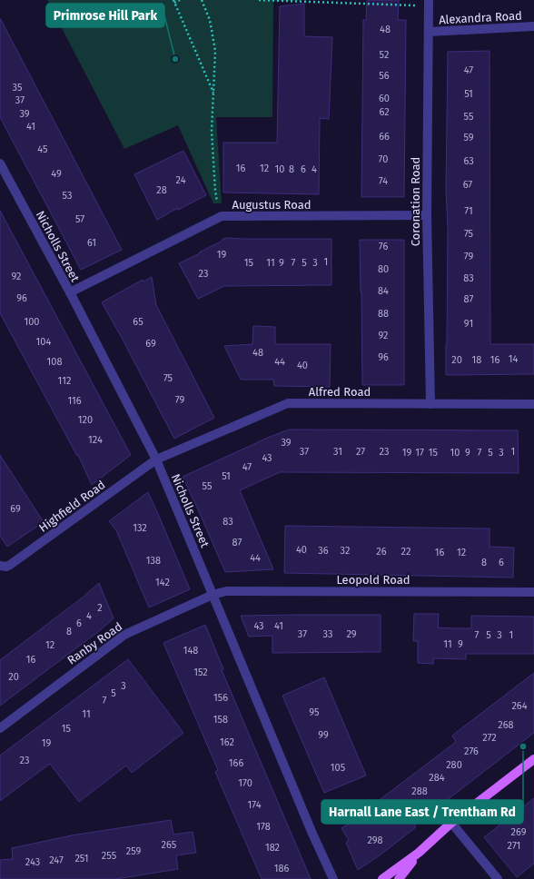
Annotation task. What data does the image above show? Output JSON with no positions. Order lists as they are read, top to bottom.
{
  "streets": {
    "street": [
      "Alexandra Road",
      "Coronation Road",
      "Augustus Road",
      "Nicholls Street",
      "Alfred Road",
      "Highfield Road",
      "Leopold Road",
      "Ranby Road"
    ]
  },
  "crossings": [
    ["Alexandra Road", "Coronation Road"],
    ["Coronation Road", "Augustus Road"],
    ["Coronation Road", "Alfred Road"],
    ["Augustus Road", "Nicholls Street"],
    ["Nicholls Street", "Alfred Road"],
    ["Nicholls Street", "Highfield Road"],
    ["Nicholls Street", "Leopold Road"],
    ["Nicholls Street", "Ranby Road"],
    ["Alfred Road", "Highfield Road"],
    ["Leopold Road", "Ranby Road"]
  ],
  "places": ["Primrose Hill Park", "Harnall Lane East / Trentham Rd"],
  "house_numbers": [
    "48",
    "52",
    "47",
    "56",
    "35",
    "51",
    "60",
    "37",
    "62",
    "39",
    "55",
    "41",
    "66",
    "59",
    "45",
    "70",
    "63",
    "16",
    "12",
    "10",
    "8",
    "6",
    "4",
    "49",
    "24",
    "74",
    "67",
    "28",
    "53",
    "71",
    "57",
    "75",
    "61",
    "76",
    "19",
    "79",
    "1",
    "15",
    "11",
    "9",
    "7",
    "5",
    "3",
    "80",
    "23",
    "92",
    "83",
    "84",
    "96",
    "87",
    "88",
    "100",
    "65",
    "91",
    "92",
    "104",
    "69",
    "48",
    "96",
    "14",
    "20",
    "18",
    "16",
    "108",
    "44",
    "40",
    "75",
    "112",
    "79",
    "116",
    "120",
    "124",
    "39",
    "37",
    "31",
    "27",
    "23",
    "1",
    "19",
    "17",
    "15",
    "10",
    "9",
    "7",
    "5",
    "3",
    "43",
    "47",
    "51",
    "55",
    "69",
    "83",
    "132",
    "87",
    "40",
    "36",
    "32",
    "26",
    "22",
    "16",
    "12",
    "44",
    "138",
    "8",
    "6",
    "142",
    "2",
    "4",
    "6",
    "43",
    "41",
    "8",
    "37",
    "33",
    "29",
    "7",
    "5",
    "3",
    "1",
    "11",
    "9",
    "12",
    "148",
    "16",
    "152",
    "20",
    "3",
    "5",
    "156",
    "7",
    "264",
    "95",
    "11",
    "158",
    "268",
    "15",
    "99",
    "272",
    "162",
    "19",
    "276",
    "23",
    "166",
    "280",
    "105",
    "284",
    "170",
    "288",
    "174",
    "178",
    "269",
    "298",
    "265",
    "271",
    "182",
    "259",
    "255",
    "251",
    "247",
    "243",
    "186"
  ]
}
